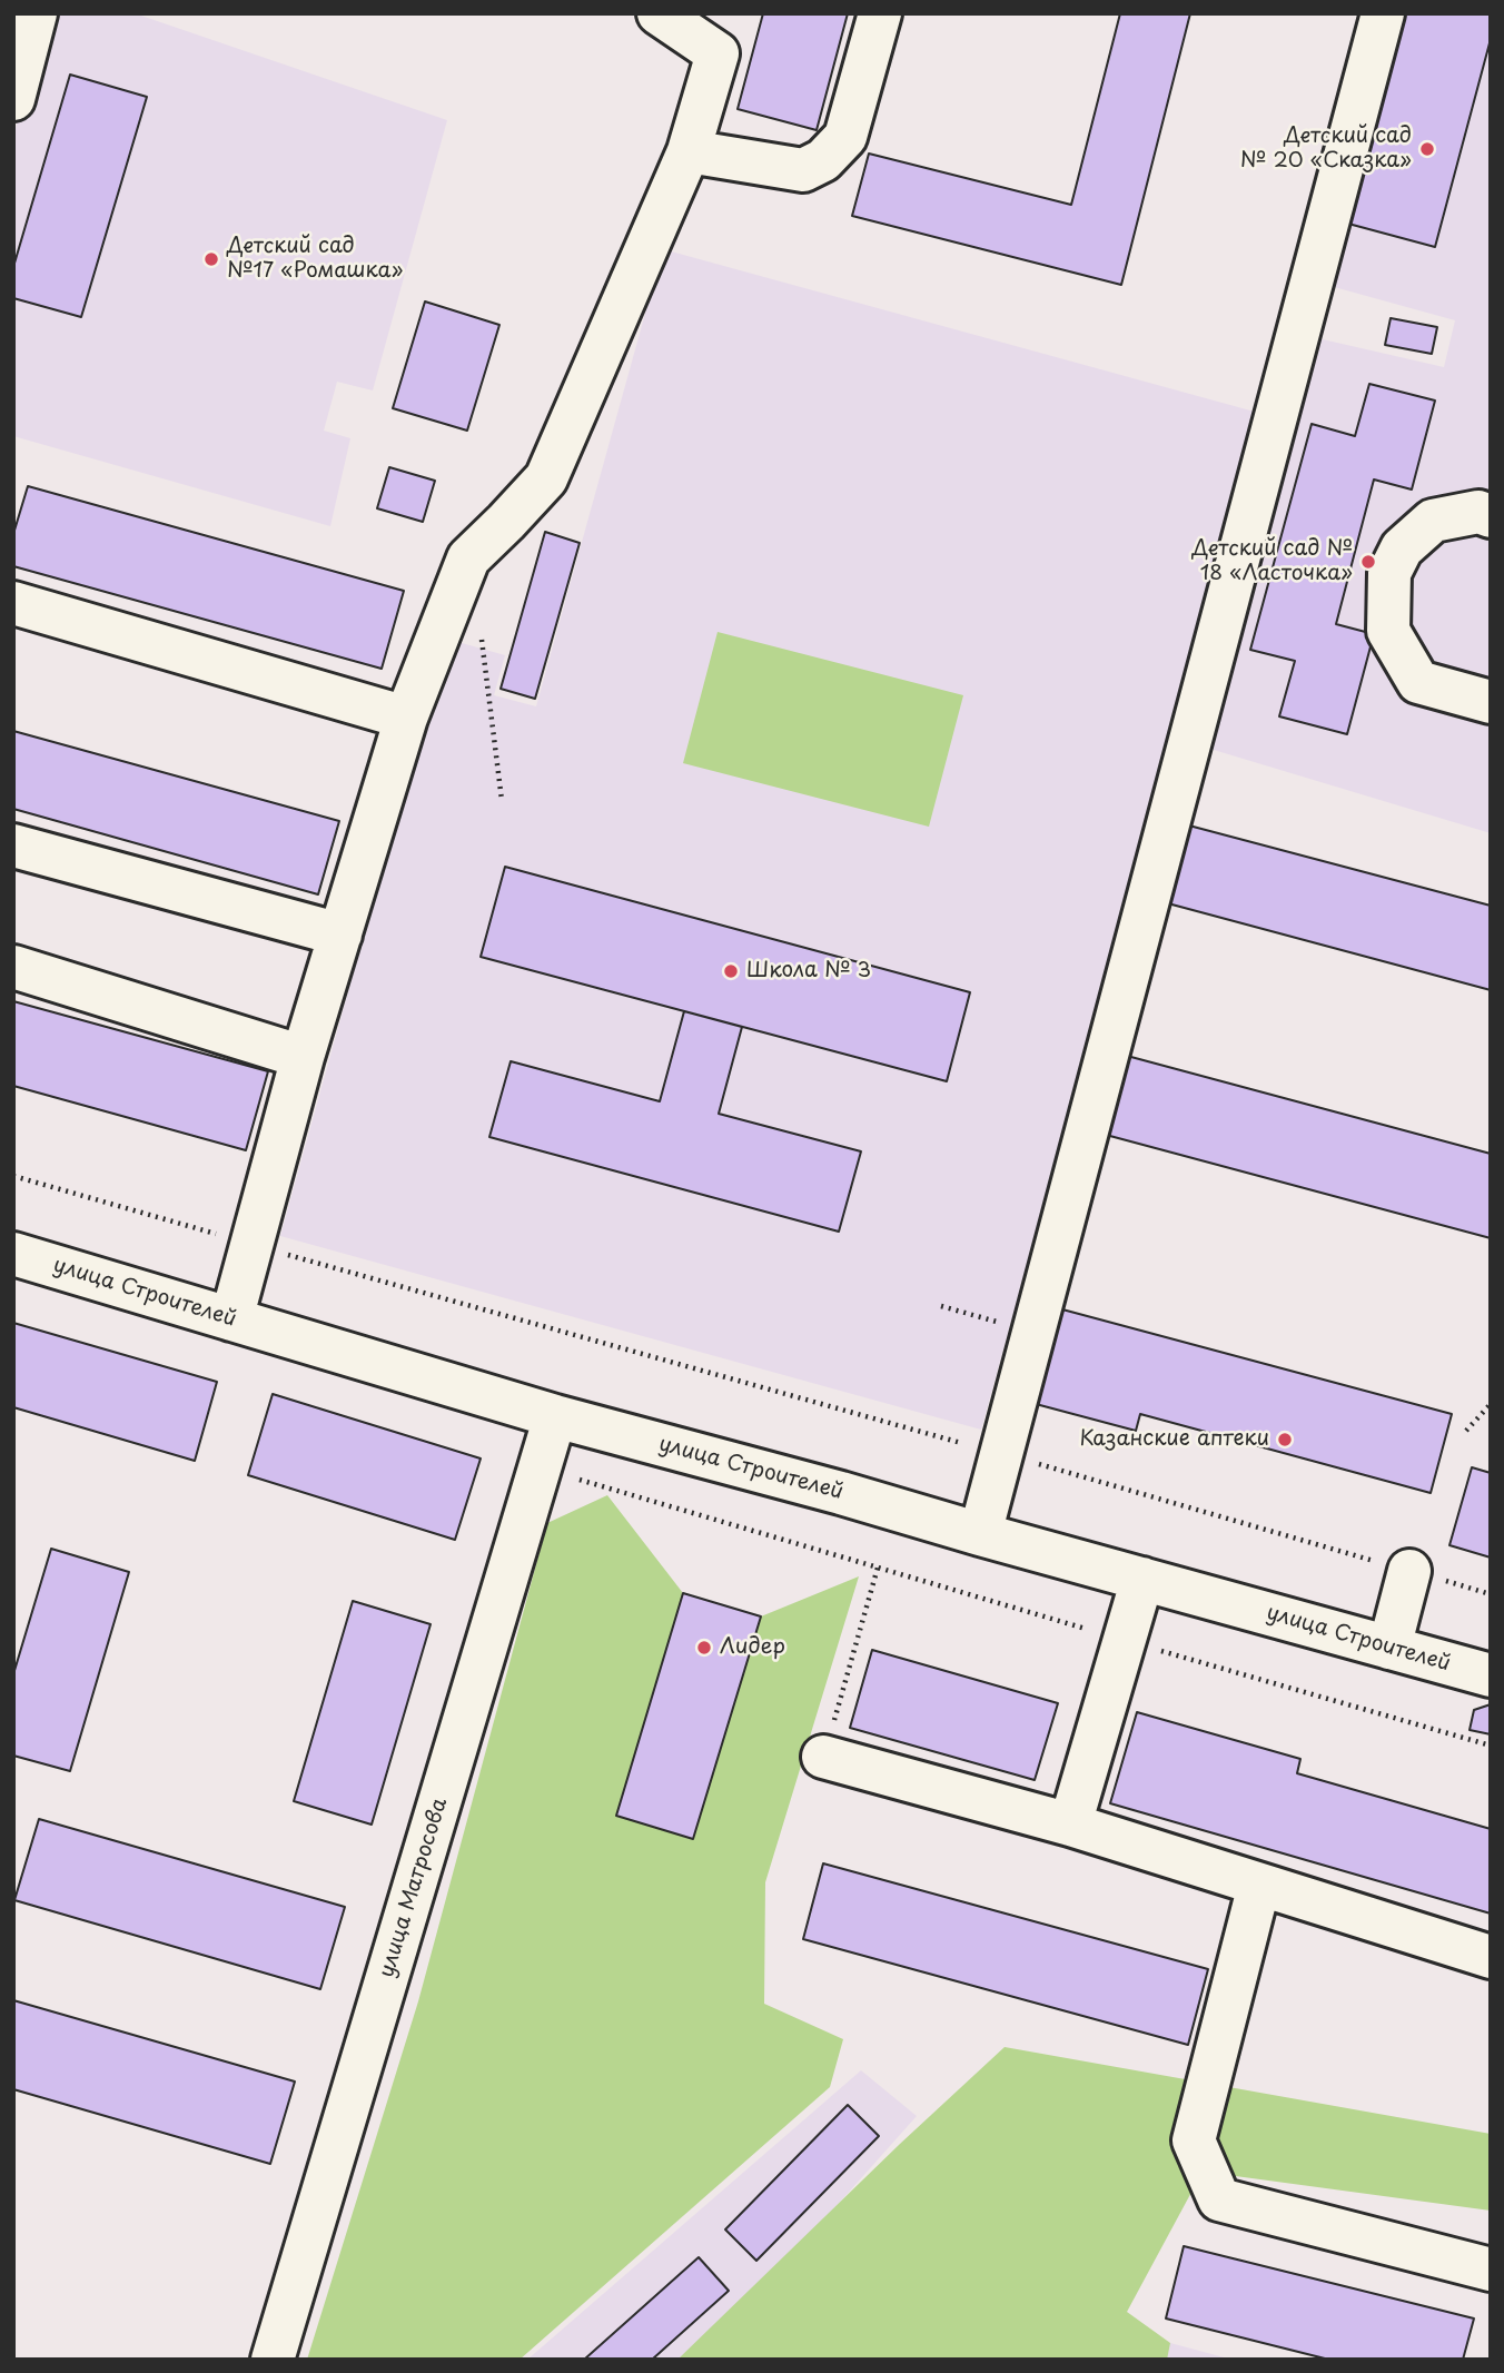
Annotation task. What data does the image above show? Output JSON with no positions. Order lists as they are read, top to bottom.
{
  "streets": {
    "street": ["улица Строителей", "улица Матросова"]
  },
  "crossings": [
    ["улица Строителей", "улица Матросова"]
  ],
  "places": [
    "Детский сад № 20 «Сказка»",
    "Детский сад №17 «Ромашка»",
    "Детский сад № 18 «Ласточка»",
    "Школа № 3",
    "Казанские аптеки",
    "Лидер"
  ]
}
